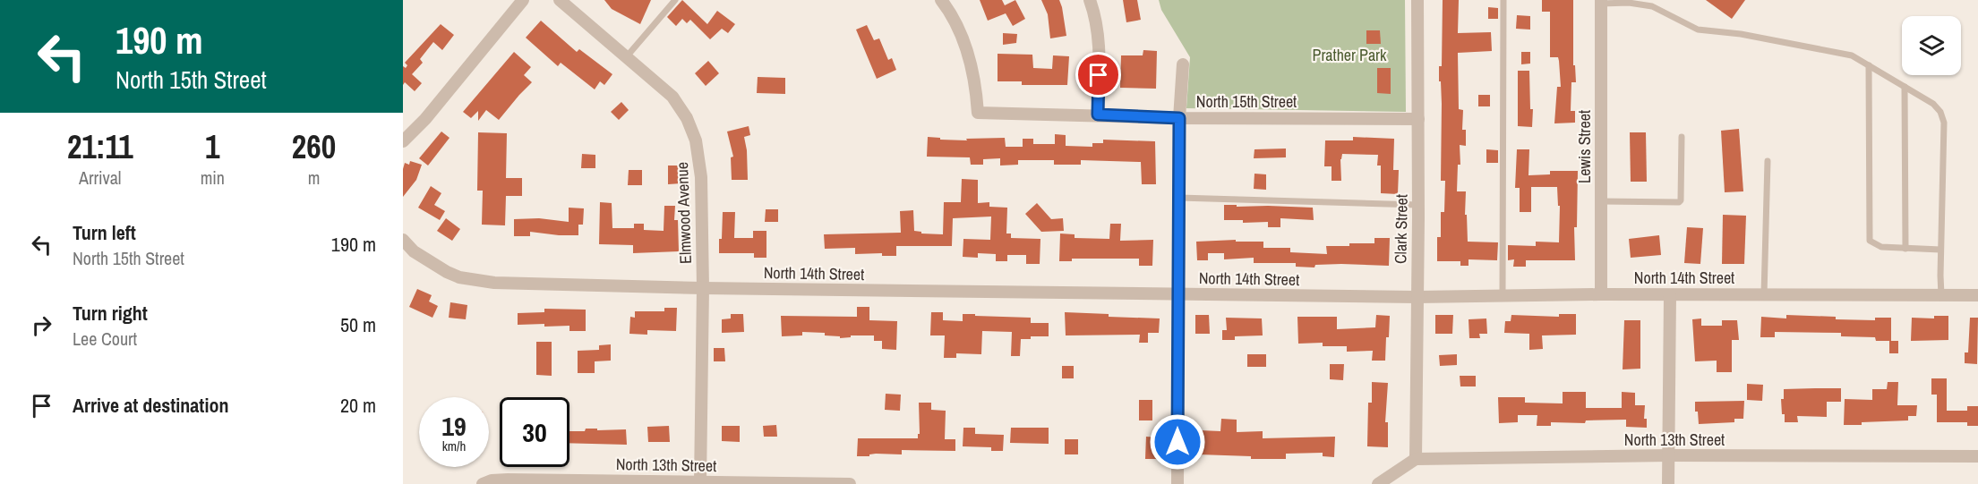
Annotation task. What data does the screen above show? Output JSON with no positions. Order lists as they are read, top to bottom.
{
  "streets": {
    "street": [
      "North 15th Street",
      "Lewis Street",
      "Elmwood Avenue",
      "Clark Street",
      "North 14th Street",
      "North 13th Street"
    ]
  },
  "crossings": [
    ["North 15th Street", "Clark Street"],
    ["Lewis Street", "North 14th Street"],
    ["Elmwood Avenue", "North 14th Street"],
    ["Elmwood Avenue", "North 13th Street"],
    ["Clark Street", "North 14th Street"],
    ["Clark Street", "North 13th Street"]
  ],
  "parks": ["Prather Park"],
  "page": {
    "turn": ["190 m", "North 15th Street"],
    "eta": [
      "21:11",
      "Arrival",
      "1",
      "min",
      "260",
      "m"
    ],
    "list": [
      {
        "name": "Turn left",
        "note": "North 15th Street",
        "value": "190 m"
      },
      {
        "name": "Turn right",
        "note": "Lee Court",
        "value": "50 m"
      },
      {
        "name": "Arrive at destination",
        "value": "20 m"
      }
    ],
    "speed": "19 km/h",
    "limit": "30"
  }
}
